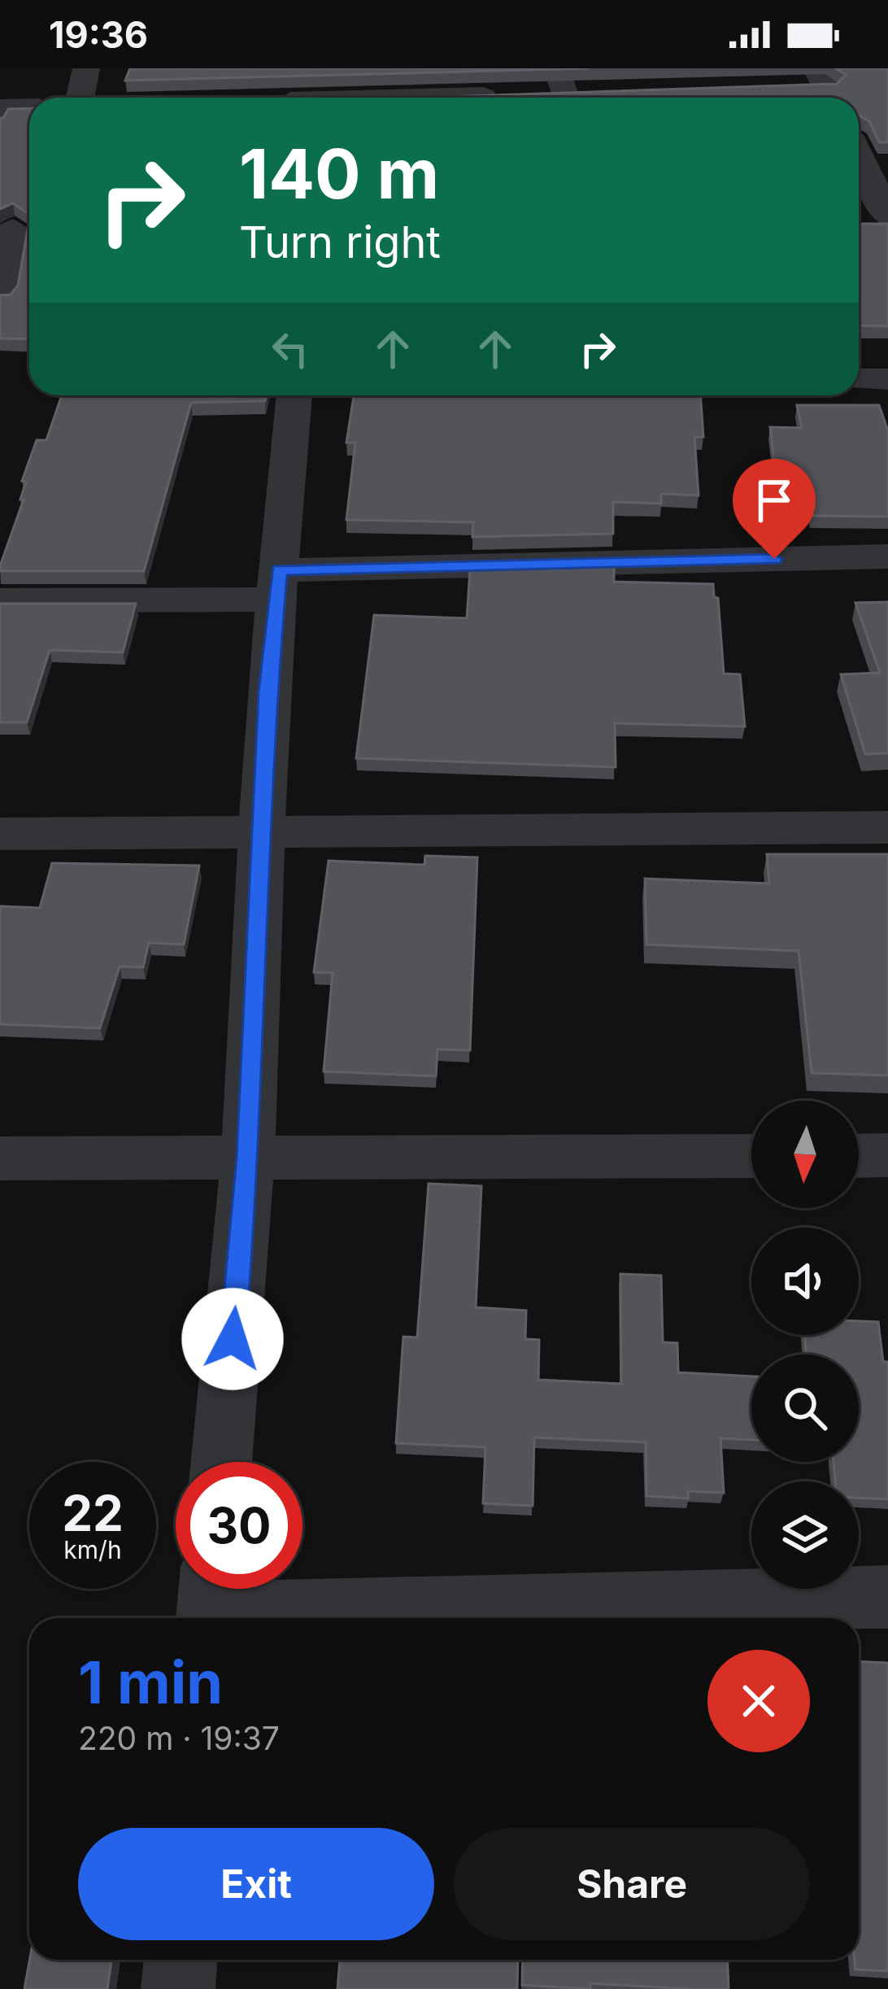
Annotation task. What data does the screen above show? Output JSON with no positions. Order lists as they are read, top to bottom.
{
  "north": "bottom",
  "page": {
    "status": "19:36",
    "turn": ["140 m", "Turn right"],
    "speed": "22 km/h",
    "limit": "30",
    "heading": ["1 min", "220 m · 19:37"],
    "buttons": ["Exit", "Share"]
  }
}
